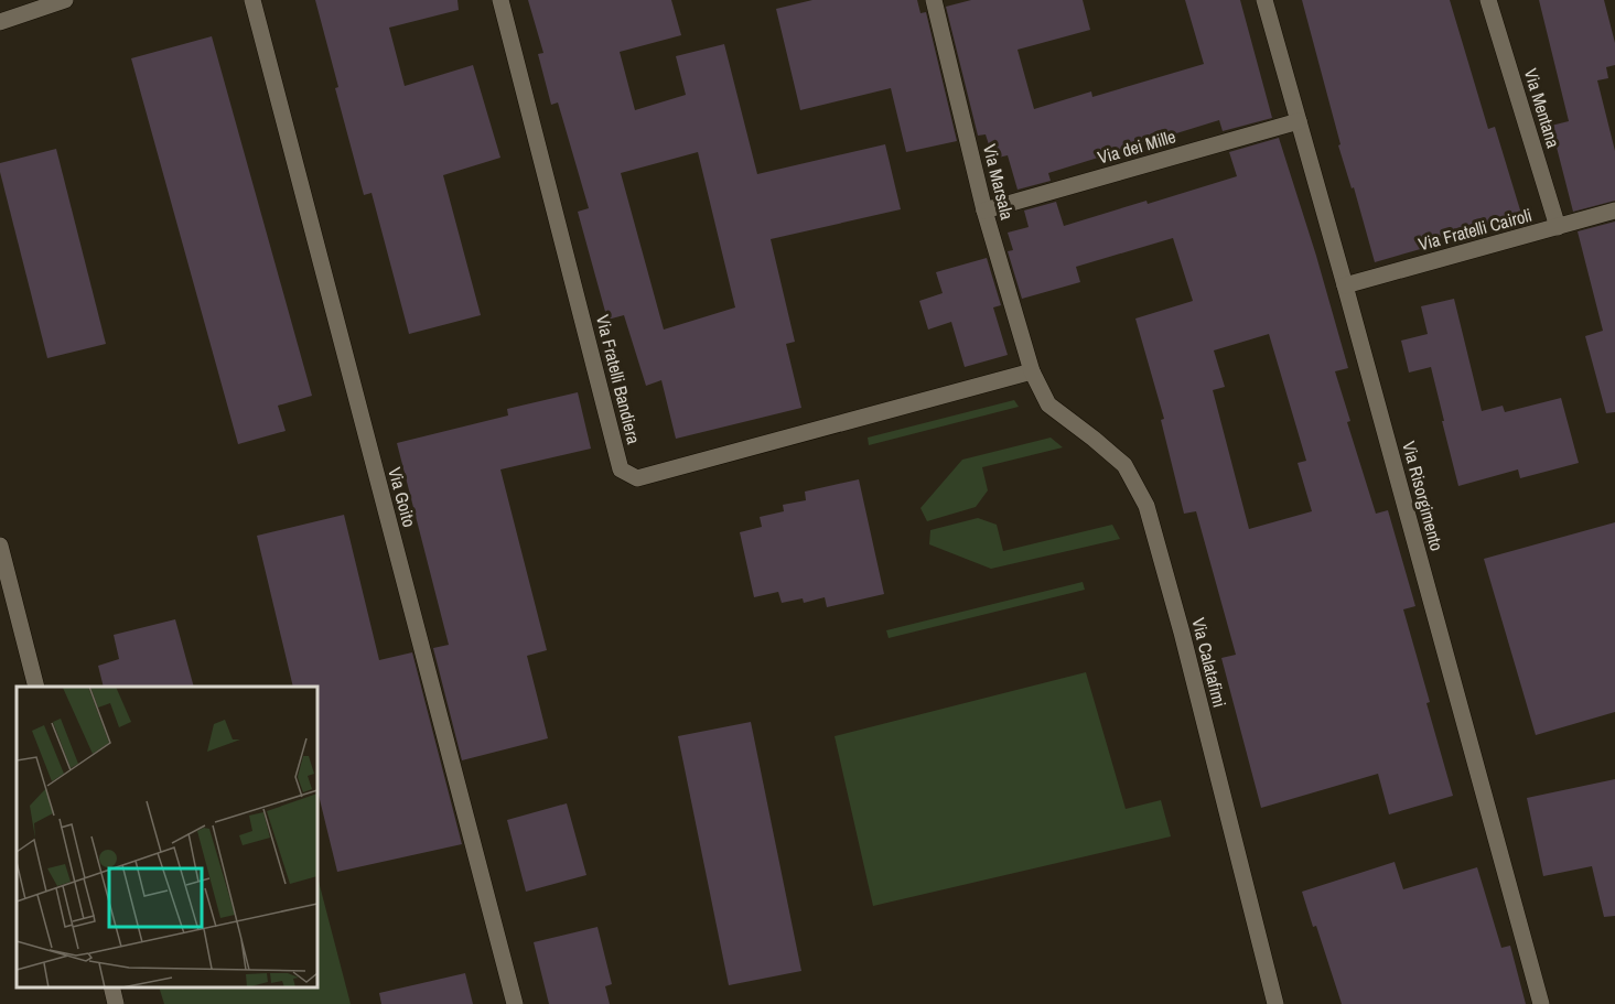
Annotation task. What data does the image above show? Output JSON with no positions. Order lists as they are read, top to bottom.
{
  "streets": {
    "street": [
      "Via Mentana",
      "Via dei Mille",
      "Via Marsala",
      "Via Fratelli Cairoli",
      "Via Fratelli Bandiera",
      "Via Risorgimento",
      "Via Goito",
      "Via Calatafimi"
    ]
  },
  "crossings": [
    ["Via Mentana", "Via Fratelli Cairoli"],
    ["Via dei Mille", "Via Marsala"],
    ["Via dei Mille", "Via Risorgimento"],
    ["Via Marsala", "Via Fratelli Bandiera"],
    ["Via Marsala", "Via Calatafimi"],
    ["Via Fratelli Cairoli", "Via Risorgimento"],
    ["Via Fratelli Bandiera", "Via Calatafimi"]
  ]
}
